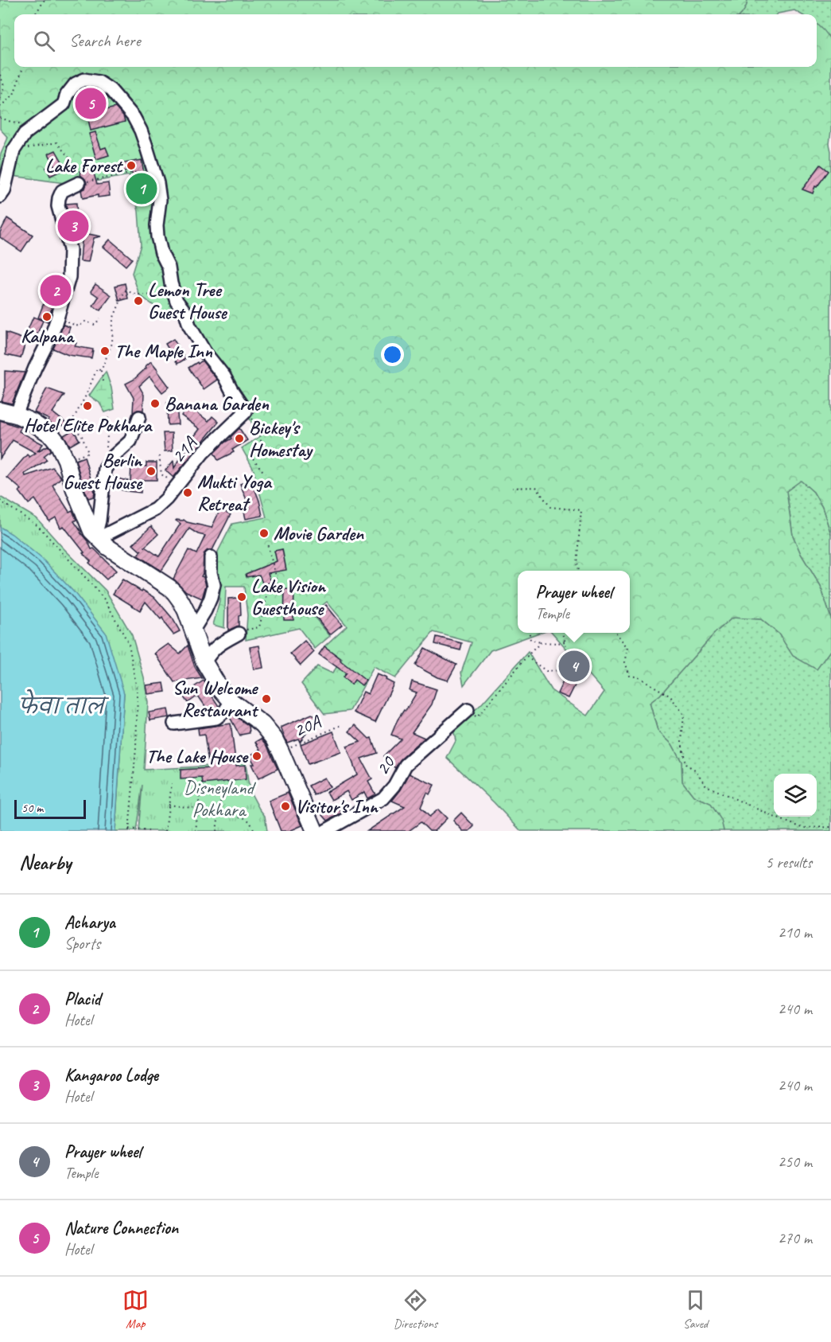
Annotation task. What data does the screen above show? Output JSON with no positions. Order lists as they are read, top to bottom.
{
  "streets": {
    "street": ["21A", "20"],
    "path": ["20A"]
  },
  "water": ["फेवा ताल"],
  "parks": ["Disneyland Pokhara"],
  "places": [
    "Lake Forest",
    "Lemon Tree Guest House",
    "Kalpana",
    "The Maple Inn",
    "Banana Garden",
    "Hotel Elite Pokhara",
    "Bickey's Homestay",
    "Berlin Guest House",
    "Mukti Yoga Retreat",
    "Movie Garden",
    "Lake Vision Guesthouse",
    "Sun Welcome Restaurant",
    "The Lake House",
    "Visitor's Inn"
  ],
  "scale_bar": "50 m",
  "page": {
    "search": "Search here",
    "pins": [
      "5",
      "1",
      "3",
      "2",
      "4"
    ],
    "popup": ["Prayer wheel", "Temple"],
    "scale": "50 m",
    "heading": ["Nearby", "5 results"],
    "list": [
      {
        "mark": "1",
        "name": "Acharya",
        "note": "Sports",
        "value": "210 m"
      },
      {
        "mark": "2",
        "name": "Placid",
        "note": "Hotel",
        "value": "240 m"
      },
      {
        "mark": "3",
        "name": "Kangaroo Lodge",
        "note": "Hotel",
        "value": "240 m"
      },
      {
        "mark": "4",
        "name": "Prayer wheel",
        "note": "Temple",
        "value": "250 m"
      },
      {
        "mark": "5",
        "name": "Nature Connection",
        "note": "Hotel",
        "value": "270 m"
      }
    ],
    "nav": ["Map", "Directions", "Saved"]
  }
}
